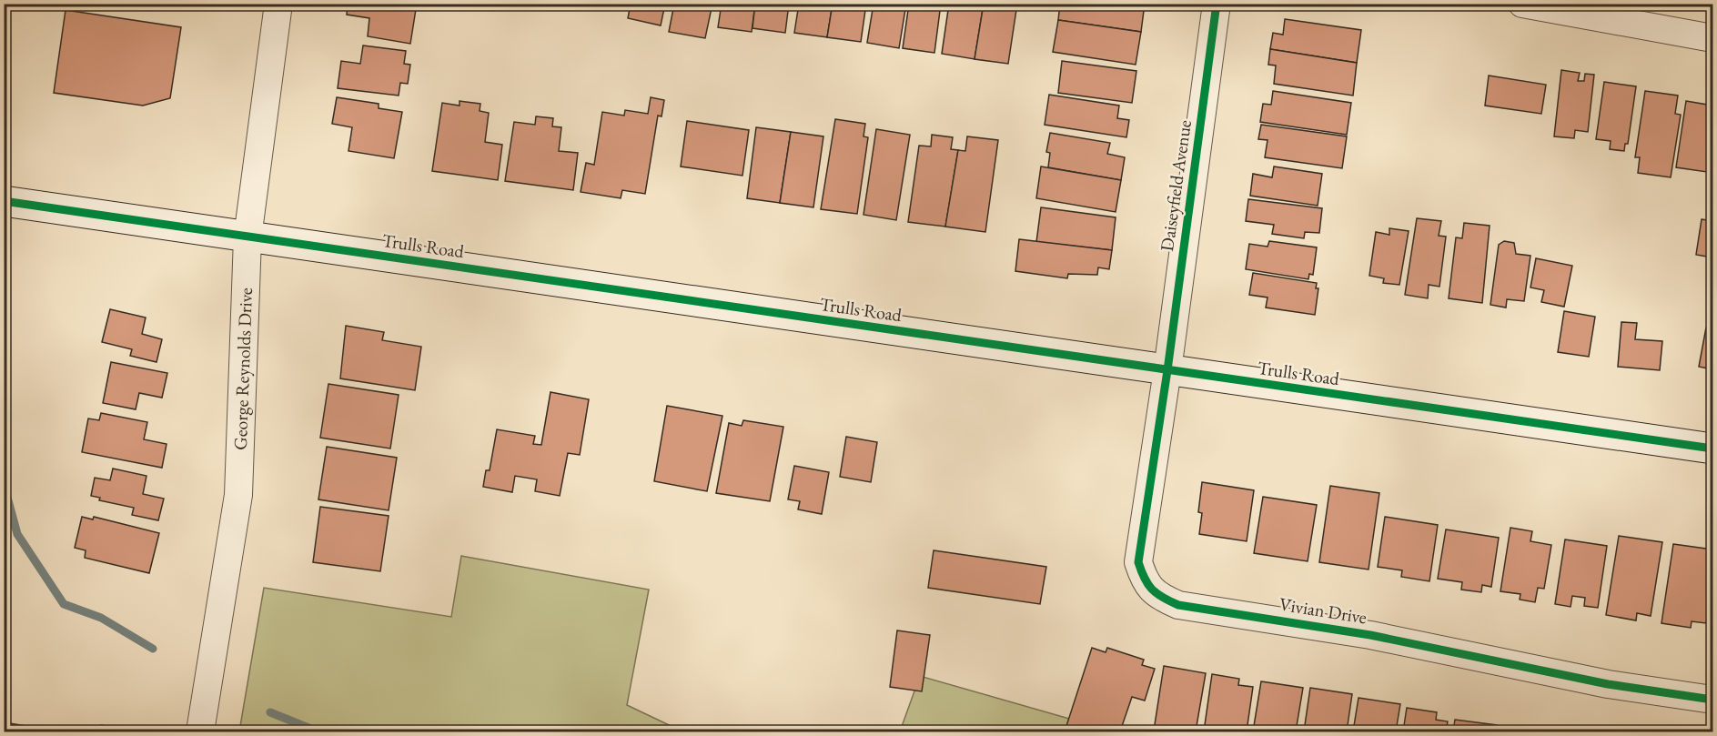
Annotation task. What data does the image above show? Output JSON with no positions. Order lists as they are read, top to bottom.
{
  "streets": {
    "street": [
      "Daiseyfield Avenue",
      "Trulls Road",
      "George Reynolds Drive",
      "Vivian Drive"
    ]
  },
  "crossings": [
    ["Daiseyfield Avenue", "Trulls Road"],
    ["Daiseyfield Avenue", "Vivian Drive"],
    ["Trulls Road", "George Reynolds Drive"],
    ["Trulls Road", "Vivian Drive"]
  ]
}
